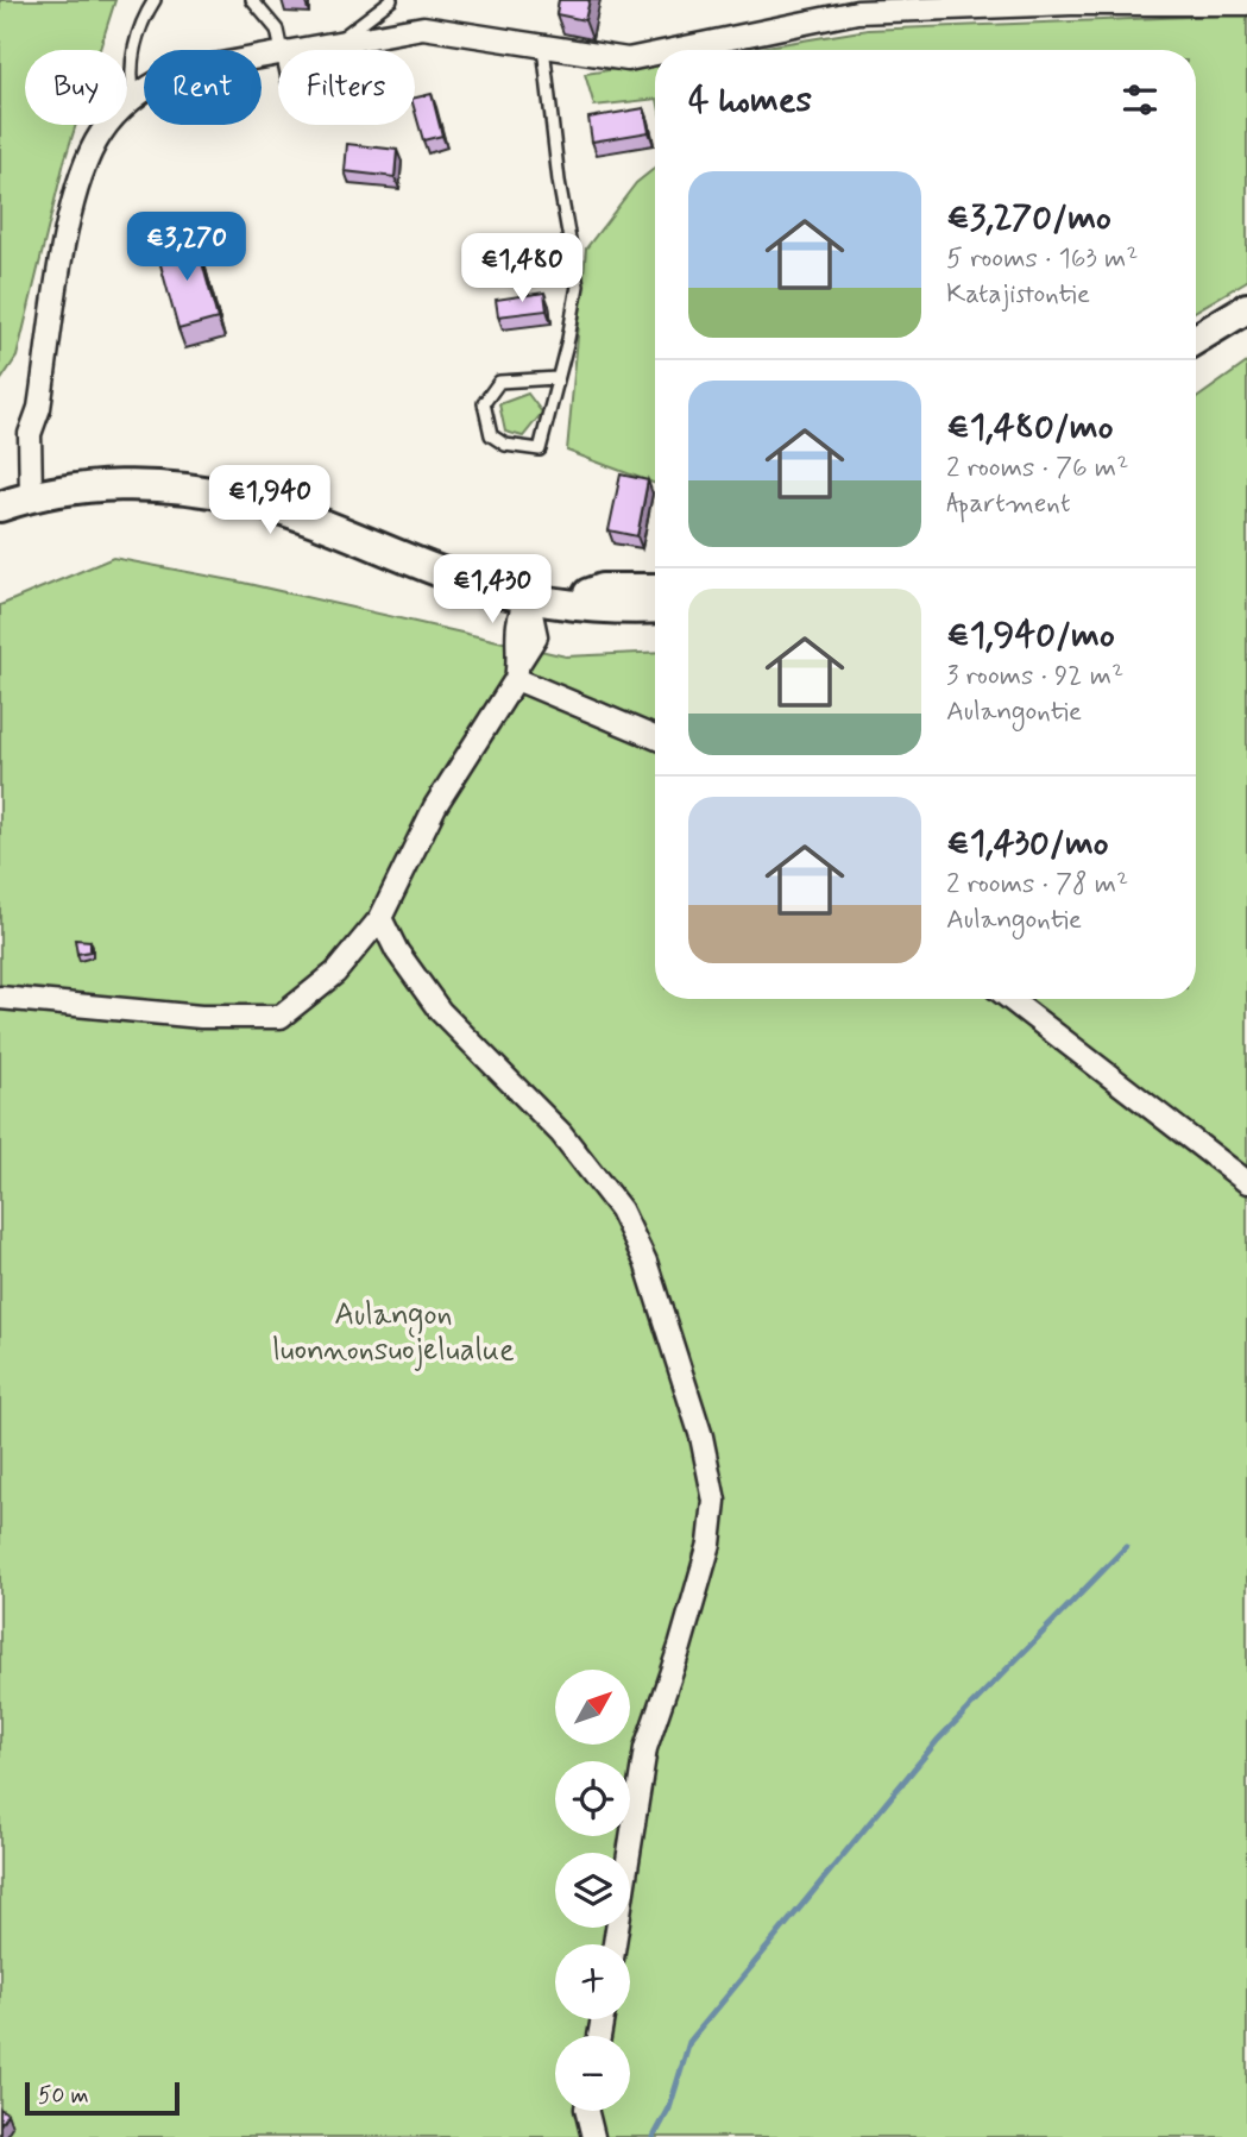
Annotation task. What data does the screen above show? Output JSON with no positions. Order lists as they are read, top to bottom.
{
  "parks": ["Aulangon luonnonsuojelualue"],
  "scale_bar": "50 m",
  "north": "top right",
  "page": {
    "chip": ["Buy", "Rent", "Filters"],
    "heading": "4 homes",
    "list": [
      {
        "name": "€3,270/mo",
        "note": "5 rooms · 163 m² · Katajistontie"
      },
      {
        "name": "€1,480/mo",
        "note": "2 rooms · 76 m² · Apartment"
      },
      {
        "name": "€1,940/mo",
        "note": "3 rooms · 92 m² · Aulangontie"
      },
      {
        "name": "€1,430/mo",
        "note": "2 rooms · 78 m² · Aulangontie"
      }
    ],
    "price": [
      "€3,270",
      "€1,480",
      "€1,940",
      "€1,430"
    ],
    "map_buttons": ["+", "−"],
    "scale": "50 m"
  }
}
